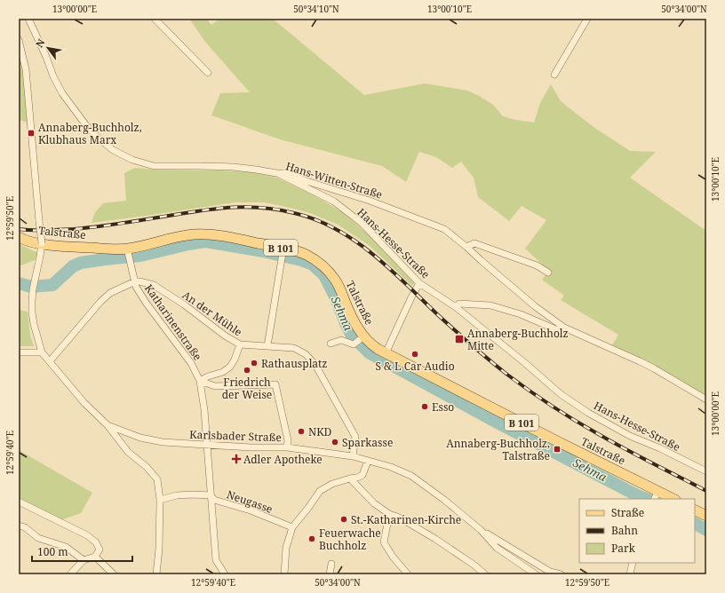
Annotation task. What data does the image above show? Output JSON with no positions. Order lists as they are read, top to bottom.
{
  "streets": {
    "main road": ["Talstraße", "B 101"],
    "street": [
      "Hans-Witten-Straße",
      "Hans-Hesse-Straße",
      "An der Mühle",
      "Katharinenstraße",
      "Karlsbader Straße",
      "Neugasse"
    ]
  },
  "crossings": [
    ["Hans-Witten-Straße", "Hans-Hesse-Straße"],
    ["Talstraße", "Katharinenstraße"],
    ["Talstraße", "Karlsbader Straße"],
    ["An der Mühle", "Katharinenstraße"],
    ["An der Mühle", "Karlsbader Straße"],
    ["Katharinenstraße", "Karlsbader Straße"],
    ["Katharinenstraße", "Neugasse"]
  ],
  "water": ["Sehma"],
  "places": {
    "transit": ["Annaberg-Buchholz, Klubhaus Marx", "Annaberg-Buchholz Mitte", "Annaberg-Buchholz, Talstraße"],
    "other": [
      "S & L Car Audio",
      "Rathausplatz",
      "Friedrich der Weise",
      "Esso",
      "NKD",
      "Sparkasse",
      "St.-Katharinen-Kirche",
      "Feuerwache Buchholz"
    ],
    "health": ["Adler Apotheke"]
  },
  "legend": ["Straße", "Bahn", "Park"],
  "scale_bar": "100 m",
  "north": "top left",
  "coordinates": [
    "13°00'00\"E",
    "50°34'10\"N",
    "13°00'10\"E",
    "50°34'00\"N",
    "12°59'50\"E",
    "12°59'40\"E"
  ]
}
